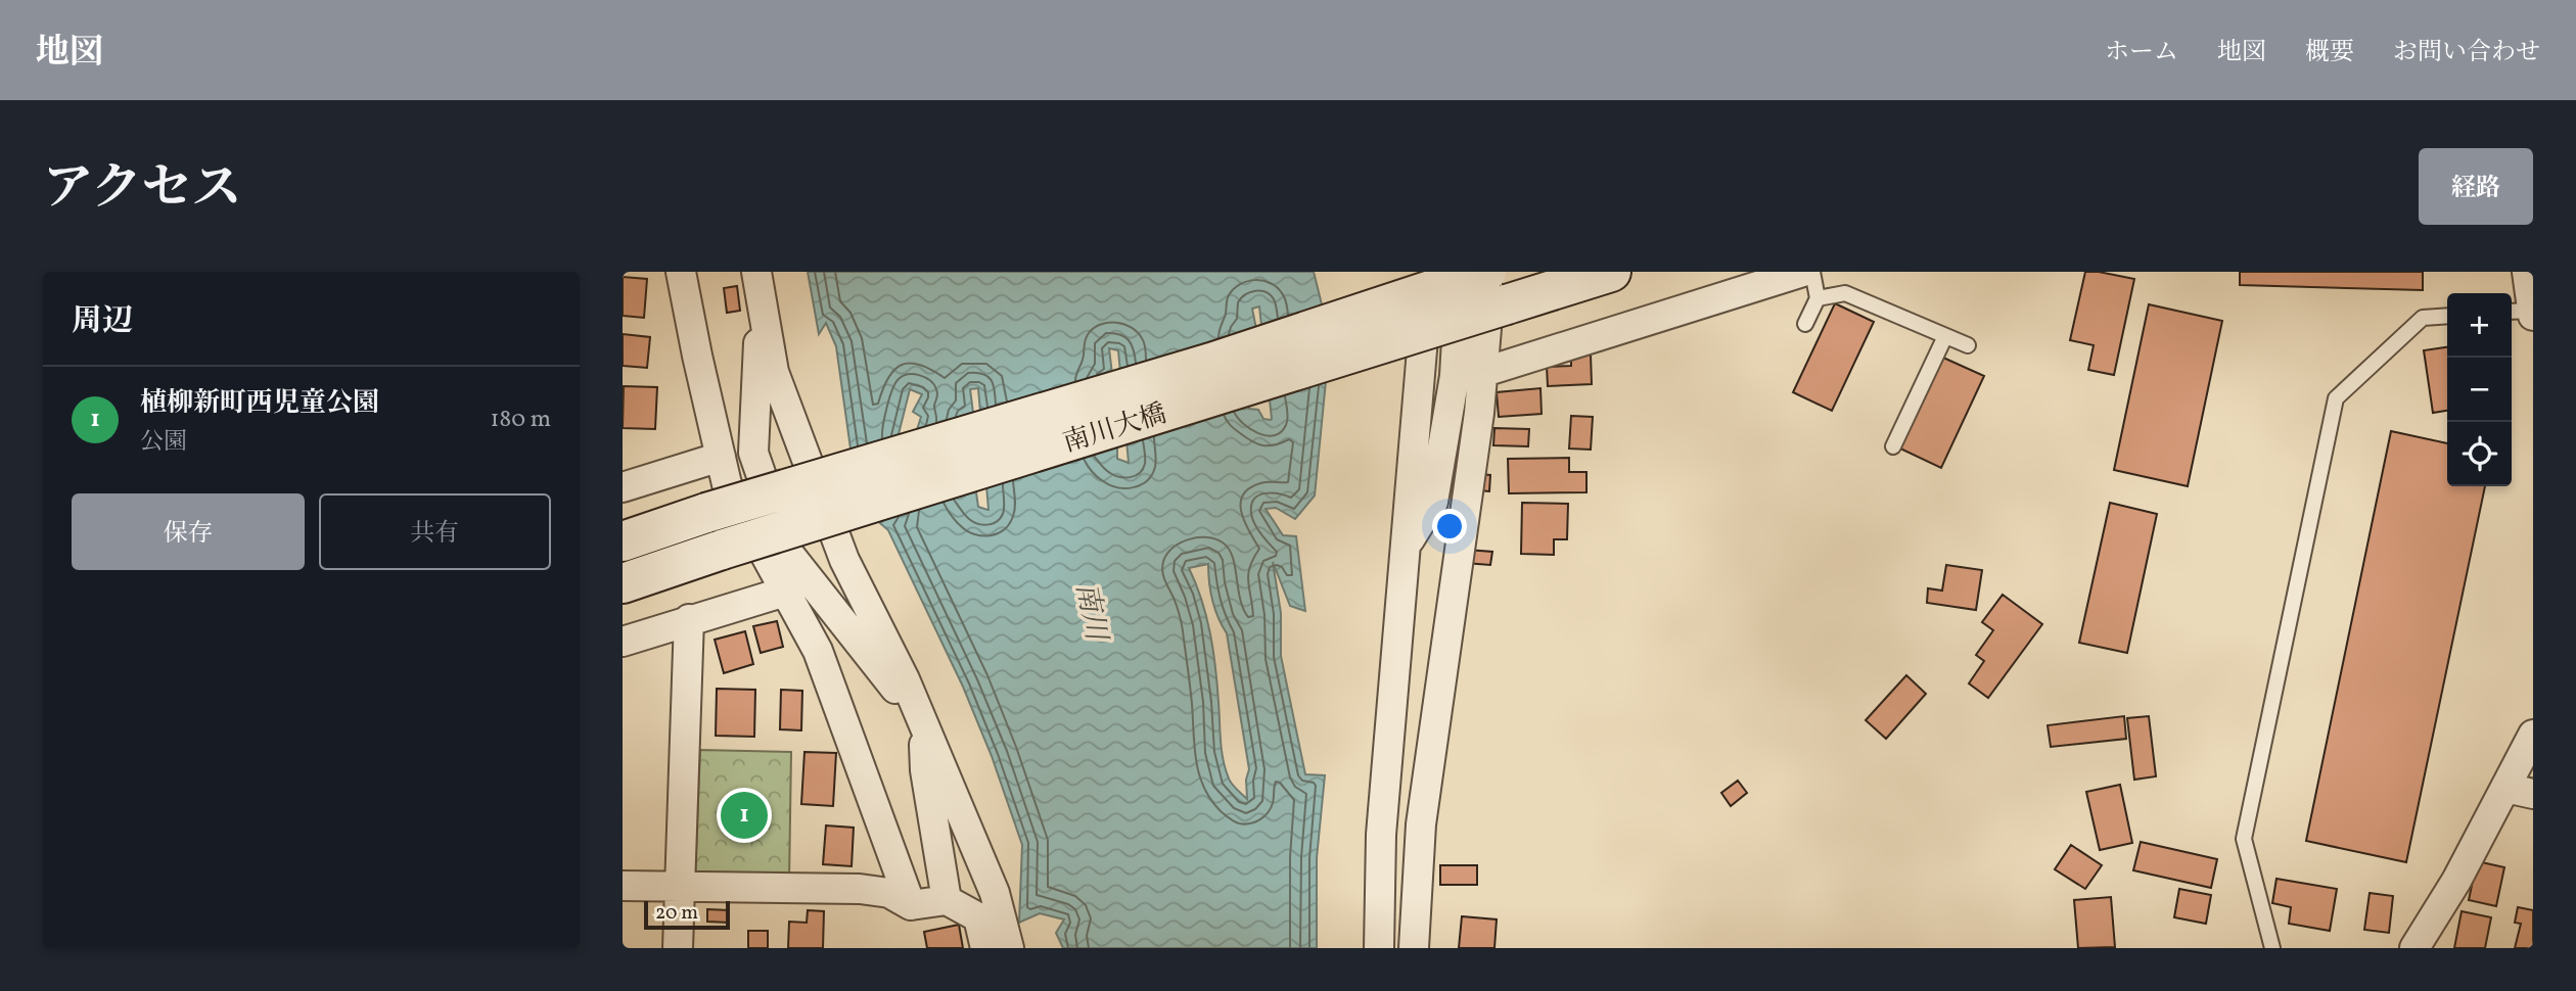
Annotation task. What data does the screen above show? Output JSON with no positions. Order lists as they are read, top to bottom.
{
  "streets": {
    "street": ["南川大橋"]
  },
  "water": ["南川"],
  "scale_bar": "20 m",
  "page": {
    "header": "地図",
    "nav": [
      "ホーム",
      "地図",
      "概要",
      "お問い合わせ"
    ],
    "title": "アクセス",
    "buttons": [
      "経路",
      ["保存", "共有"]
    ],
    "heading": "周辺",
    "map_buttons": ["+", "−"],
    "list": [
      {
        "mark": "1",
        "name": "植柳新町西児童公園",
        "note": "公園",
        "value": "180 m"
      }
    ],
    "pins": "1",
    "scale": "20 m"
  }
}
